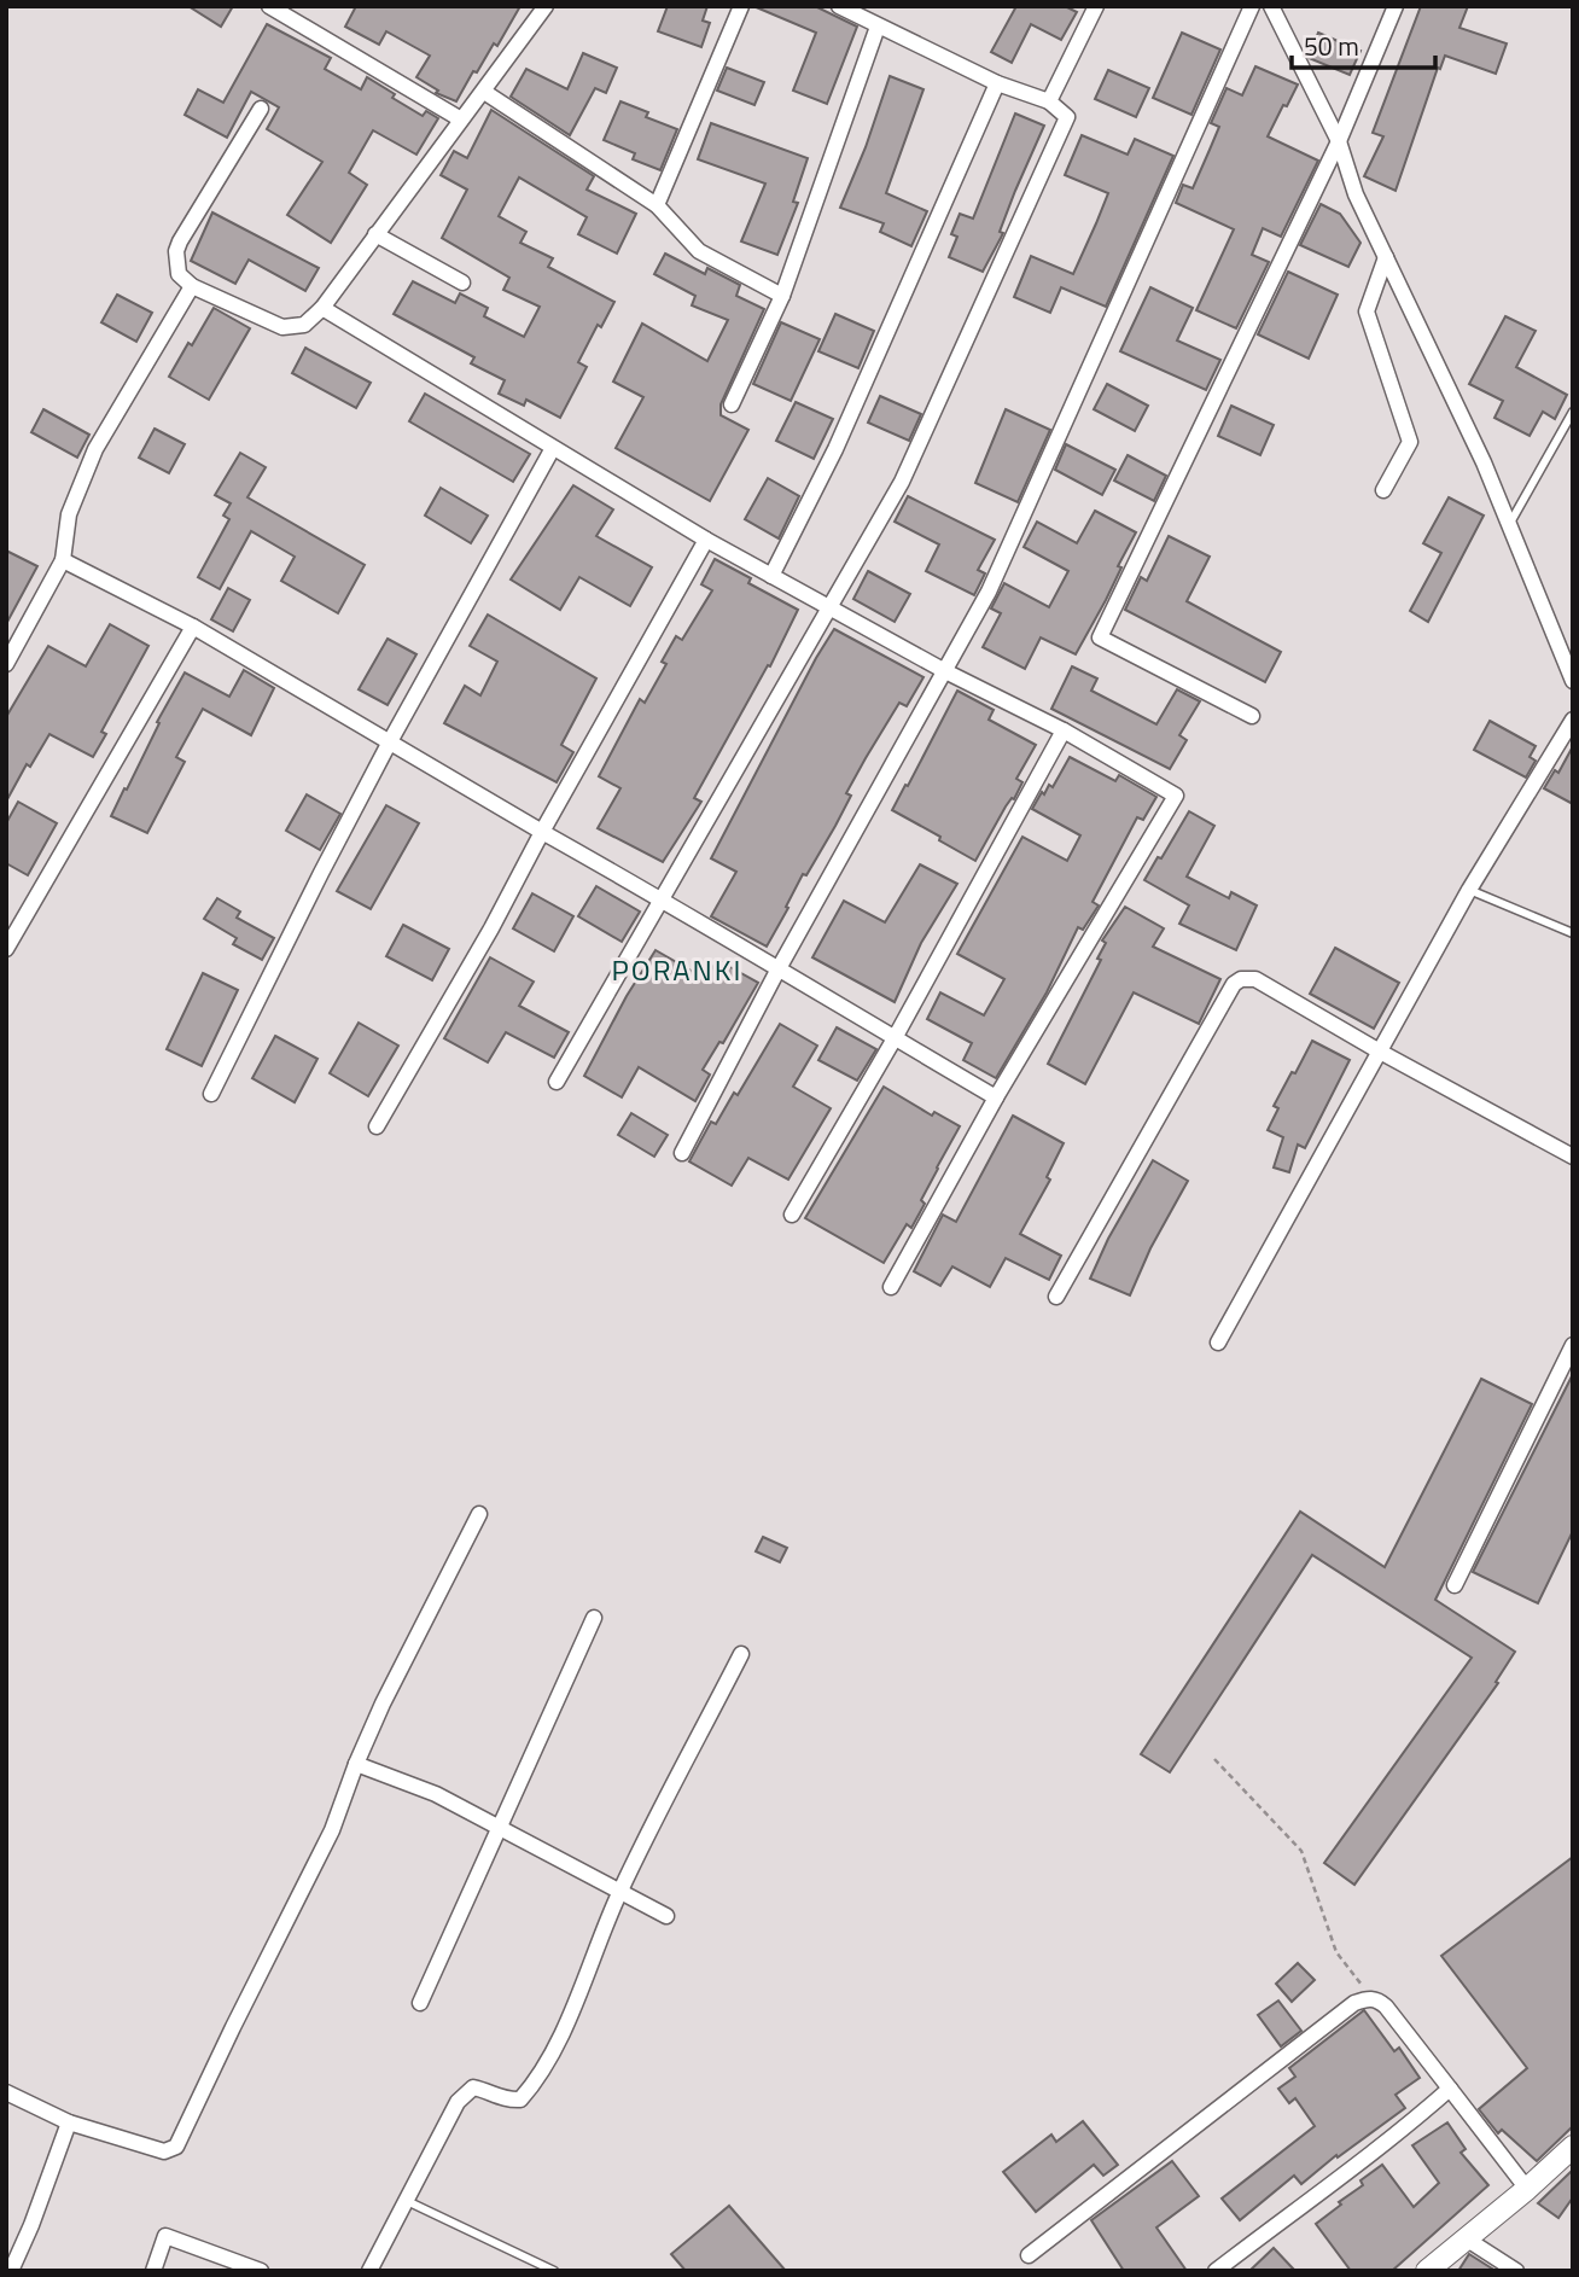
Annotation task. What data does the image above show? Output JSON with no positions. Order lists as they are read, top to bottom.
{
  "districts": ["PORANKI"],
  "scale_bar": "50 m"
}
